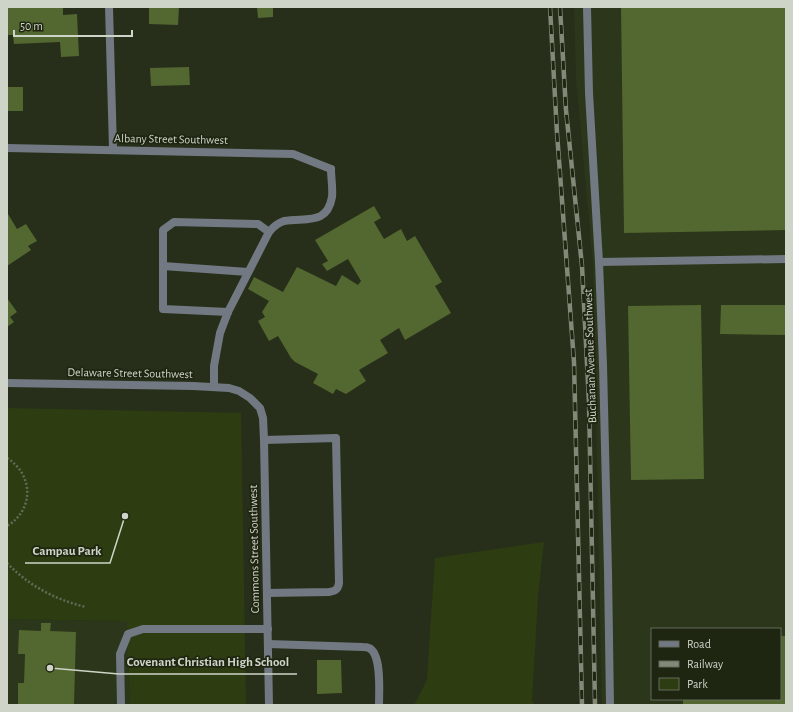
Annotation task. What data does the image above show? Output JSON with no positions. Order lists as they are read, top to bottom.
{
  "streets": {
    "street": [
      "Albany Street Southwest",
      "Buchanan Avenue Southwest",
      "Delaware Street Southwest",
      "Commons Street Southwest"
    ]
  },
  "crossings": [
    ["Delaware Street Southwest", "Commons Street Southwest"]
  ],
  "places": ["Campau Park", "Covenant Christian High School"],
  "legend": ["Road", "Railway", "Park"],
  "scale_bar": "50 m"
}
